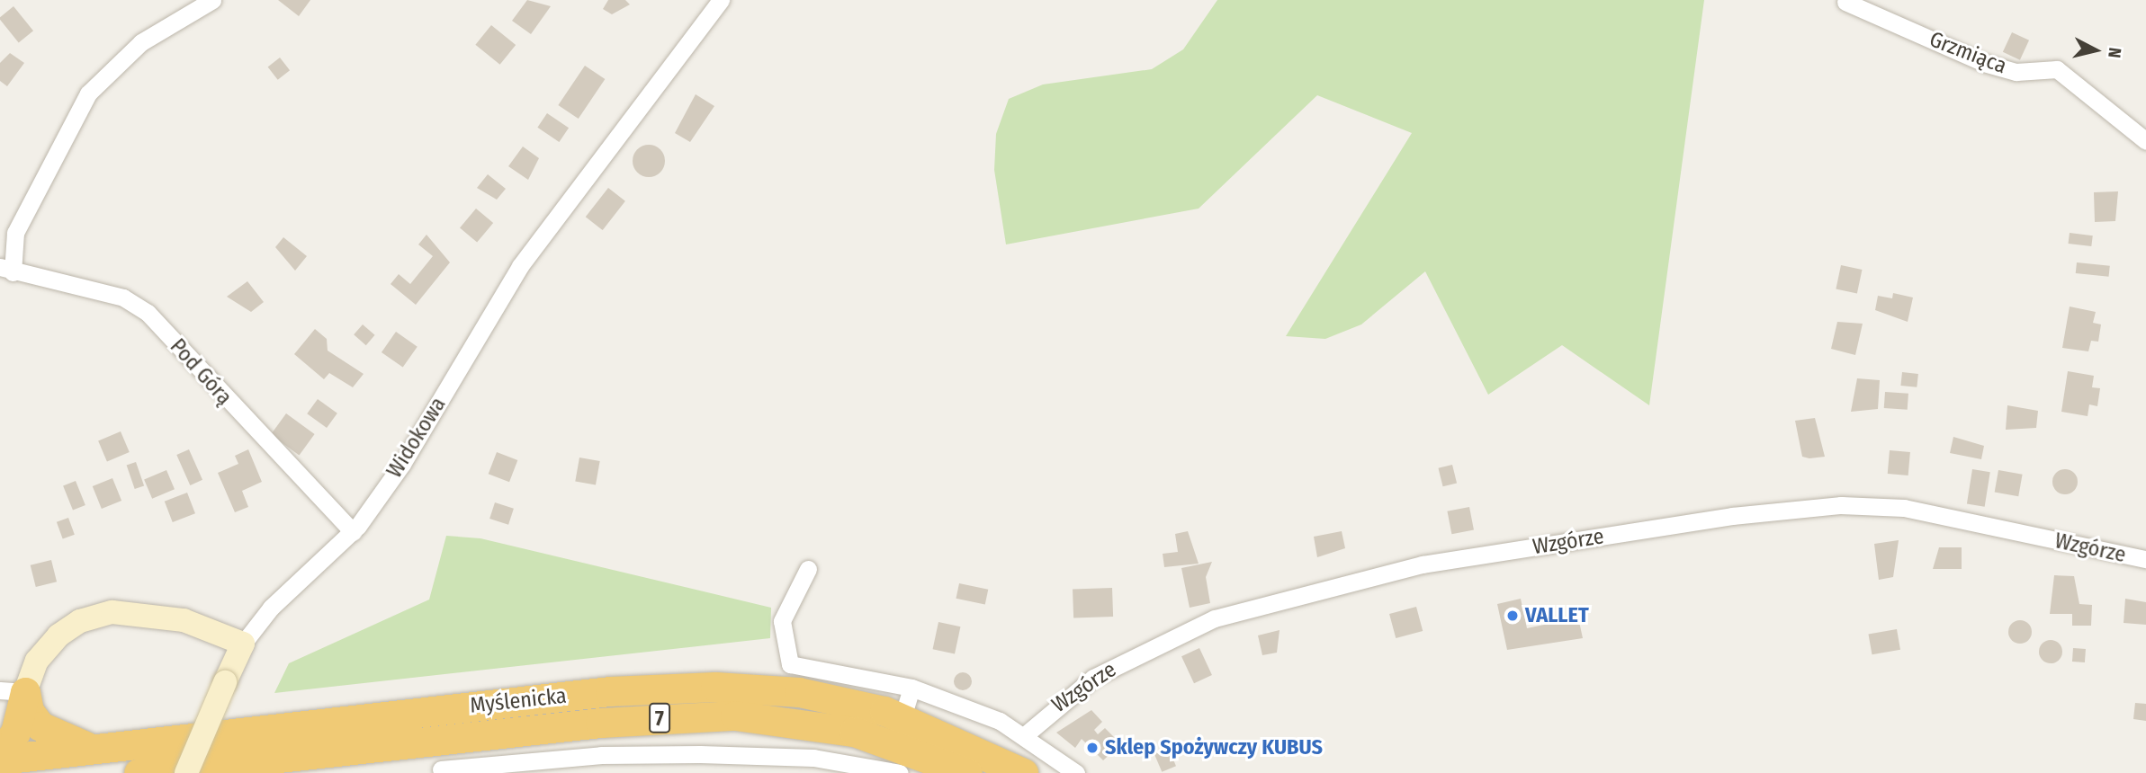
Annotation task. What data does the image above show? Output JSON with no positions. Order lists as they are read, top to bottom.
{
  "streets": {
    "highway": ["Myślenicka", "7"],
    "street": [
      "Grzmiąca",
      "Pod Górą",
      "Widokowa",
      "Wzgórze"
    ]
  },
  "crossings": [
    ["Pod Górą", "Widokowa"]
  ],
  "places": ["VALLET", "Sklep Spożywczy KUBUS"],
  "north": "right"
}
